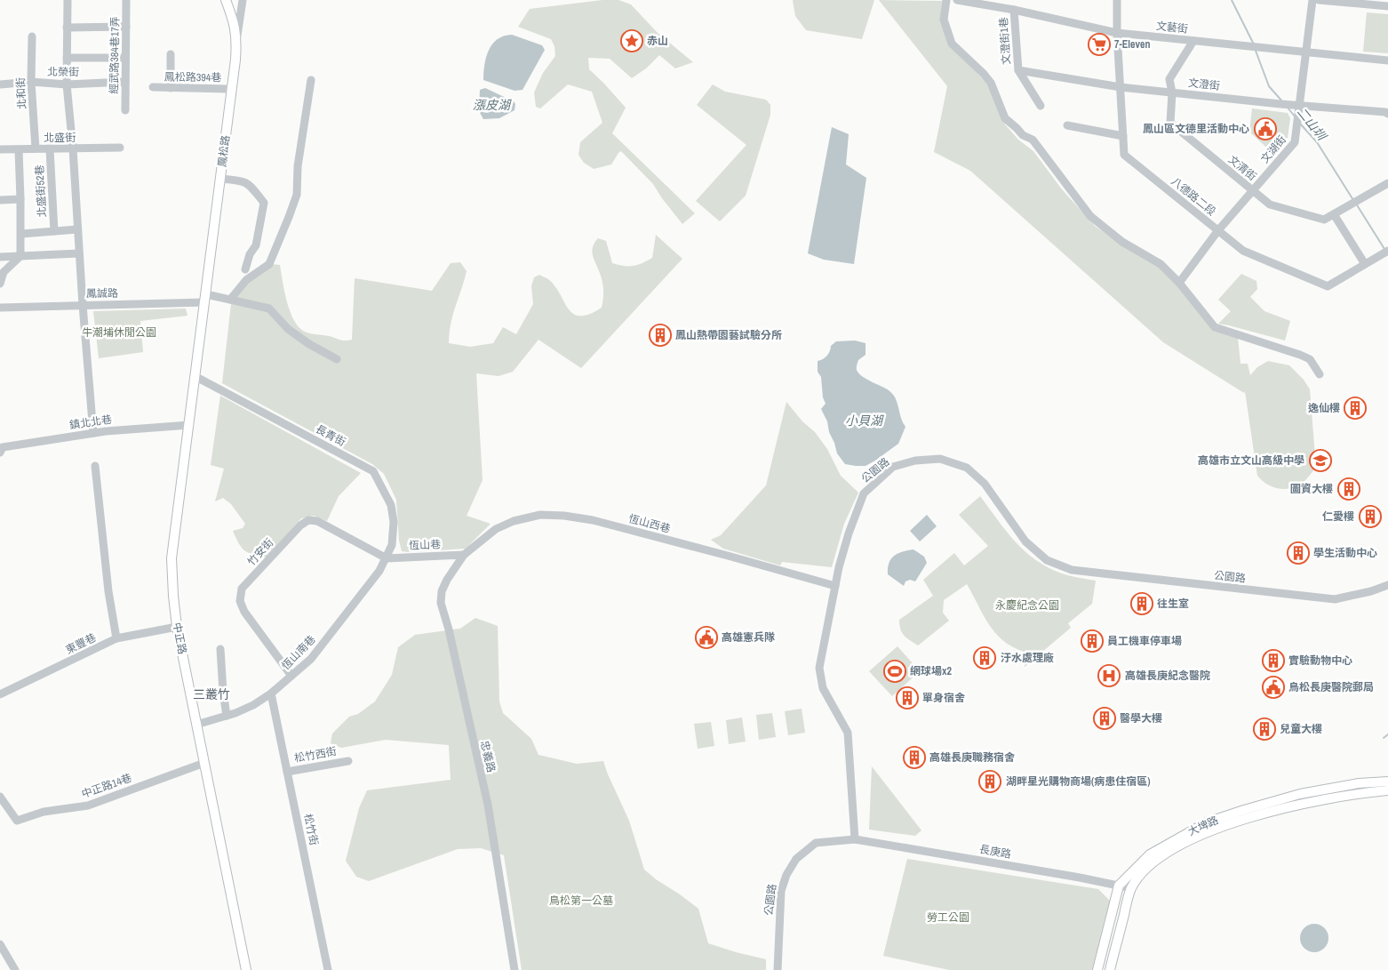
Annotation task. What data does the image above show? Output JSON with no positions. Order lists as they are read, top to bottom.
{
  "streets": {
    "main road": ["鳳松路", "中正路", "大埤路"],
    "street": [
      "文藝街",
      "文澄街1巷",
      "經武路384巷17弄",
      "北榮街",
      "鳳松路394巷",
      "文澄街",
      "北和街",
      "北盛街",
      "文湖街",
      "文清街",
      "北盛街52巷",
      "八德路二段",
      "鳳誠路",
      "鎮北北巷",
      "長青街",
      "公園路",
      "恆山西巷",
      "恆山巷",
      "竹安街",
      "東豐巷",
      "恆山南巷",
      "松竹西街",
      "忠義路",
      "中正路14巷",
      "松竹街",
      "長庚路"
    ]
  },
  "crossings": [
    ["文藝街", "文澄街1巷"],
    ["文藝街", "文湖街"],
    ["文藝街", "文清街"],
    ["文藝街", "八德路二段"],
    ["文澄街1巷", "文澄街"],
    ["經武路384巷17弄", "北榮街"],
    ["北榮街", "北和街"],
    ["鳳松路394巷", "鳳松路"],
    ["文澄街", "文湖街"],
    ["文澄街", "文清街"],
    ["文澄街", "八德路二段"],
    ["北和街", "北盛街"],
    ["北盛街", "北盛街52巷"],
    ["文湖街", "文清街"],
    ["文湖街", "八德路二段"],
    ["鳳松路", "鳳誠路"],
    ["鳳松路", "中正路"],
    ["鳳誠路", "中正路"],
    ["鎮北北巷", "中正路"],
    ["長青街", "恆山巷"],
    ["長青街", "竹安街"],
    ["長青街", "中正路"],
    ["長青街", "恆山南巷"],
    ["公園路", "恆山西巷"],
    ["公園路", "長庚路"],
    ["恆山西巷", "恆山巷"],
    ["恆山西巷", "忠義路"],
    ["恆山巷", "竹安街"],
    ["恆山巷", "恆山南巷"],
    ["恆山巷", "忠義路"],
    ["竹安街", "恆山南巷"],
    ["中正路", "東豐巷"],
    ["中正路", "恆山南巷"],
    ["中正路", "中正路14巷"],
    ["恆山南巷", "松竹街"],
    ["松竹西街", "松竹街"],
    ["大埤路", "長庚路"]
  ],
  "districts": ["三叢竹"],
  "water": ["漲皮湖", "二山圳", "小貝湖"],
  "parks": [
    "牛潮埔休閒公園",
    "永慶紀念公園",
    "鳥松第一公墓",
    "勞工公園"
  ],
  "places": {
    "place": ["赤山"],
    "supermarket": ["7-Eleven"],
    "public building": ["鳳山區文德里活動中心", "高雄憲兵隊", "鳥松長庚醫院郵局"],
    "building": [
      "鳳山熱帶園藝試驗分所",
      "逸仙樓",
      "圖資大樓",
      "仁愛樓",
      "學生活動中心",
      "往生室",
      "員工機車停車場",
      "汙水處理廠",
      "實驗動物中心",
      "單身宿舍",
      "醫學大樓",
      "兒童大樓",
      "高雄長庚職務宿舍",
      "湖畔星光購物商場(病患住宿區)"
    ],
    "school or university": ["高雄市立文山高級中學"],
    "sports": ["網球場x2"],
    "hospital": ["高雄長庚紀念醫院"]
  }
}
